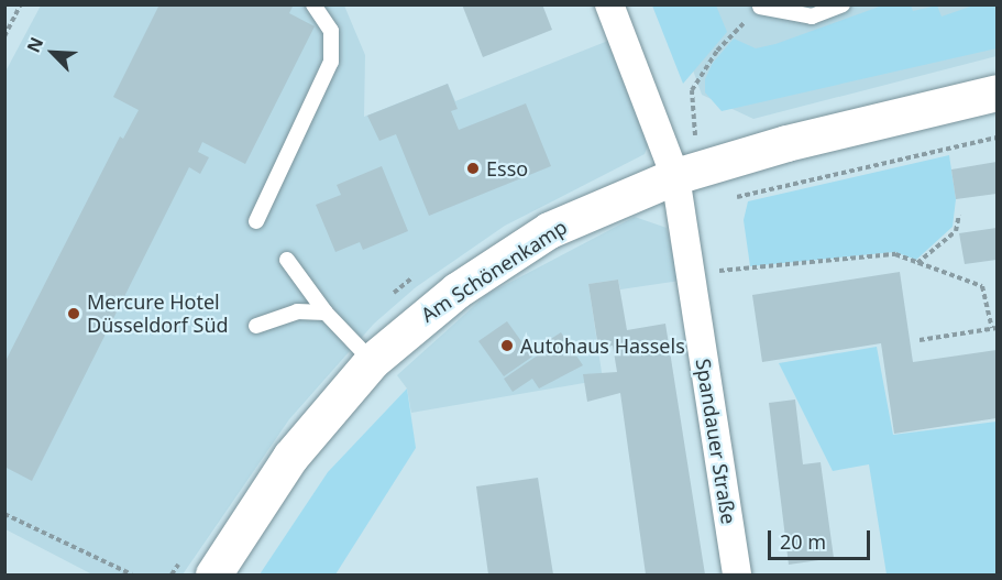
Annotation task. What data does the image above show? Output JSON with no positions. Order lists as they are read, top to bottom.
{
  "streets": {
    "main road": ["Am Schönenkamp"],
    "street": ["Spandauer Straße"]
  },
  "crossings": [
    ["Am Schönenkamp", "Spandauer Straße"]
  ],
  "places": ["Esso", "Mercure Hotel Düsseldorf Süd", "Autohaus Hassels"],
  "scale_bar": "20 m",
  "north": "top left"
}
